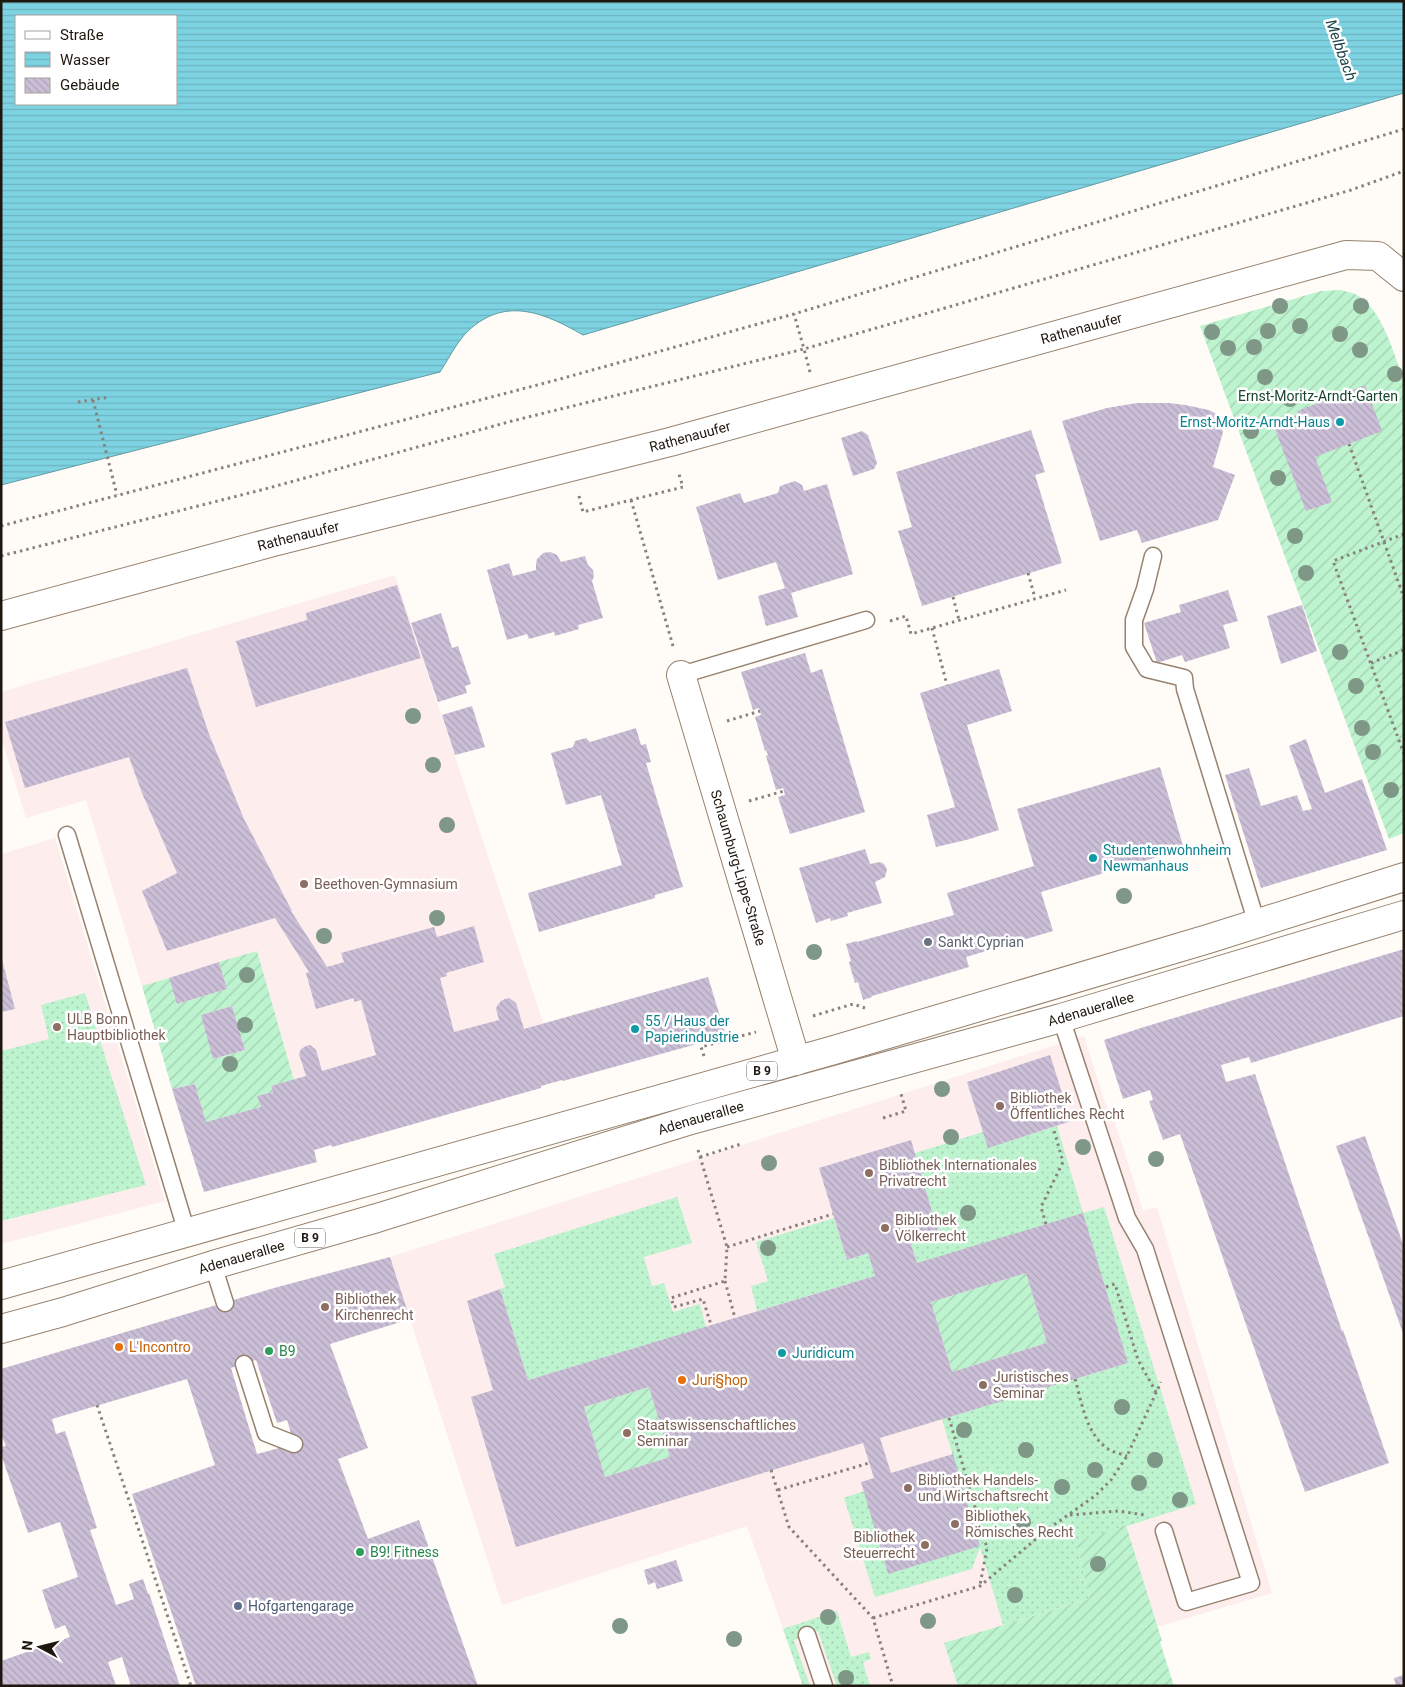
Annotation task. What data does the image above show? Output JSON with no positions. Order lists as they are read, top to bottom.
{
  "streets": {
    "main road": [
      "Rathenauufer",
      "Schaumburg-Lippe-Straße",
      "Adenauerallee",
      "B 9"
    ]
  },
  "crossings": [
    ["Schaumburg-Lippe-Straße", "Adenauerallee"]
  ],
  "water": ["Melbbach"],
  "parks": ["Ernst-Moritz-Arndt-Garten"],
  "places": [
    "Ernst-Moritz-Arndt-Haus",
    "Studentenwohnheim Newmanhaus",
    "Beethoven-Gymnasium",
    "Sankt Cyprian",
    "ULB Bonn Hauptbibliothek",
    "55 / Haus der Papierindustrie",
    "Bibliothek Öffentliches Recht",
    "Bibliothek Internationales Privatrecht",
    "Bibliothek Völkerrecht",
    "Bibliothek Kirchenrecht",
    "L'Incontro",
    "B9",
    "Juridicum",
    "Juri§hop",
    "Juristisches Seminar",
    "Staatswissenschaftliches Seminar",
    "Bibliothek Handels- und Wirtschaftsrecht",
    "Bibliothek Römisches Recht",
    "Bibliothek Steuerrecht",
    "B9! Fitness",
    "Hofgartengarage"
  ],
  "legend": ["Straße", "Wasser", "Gebäude"],
  "north": "left"
}
